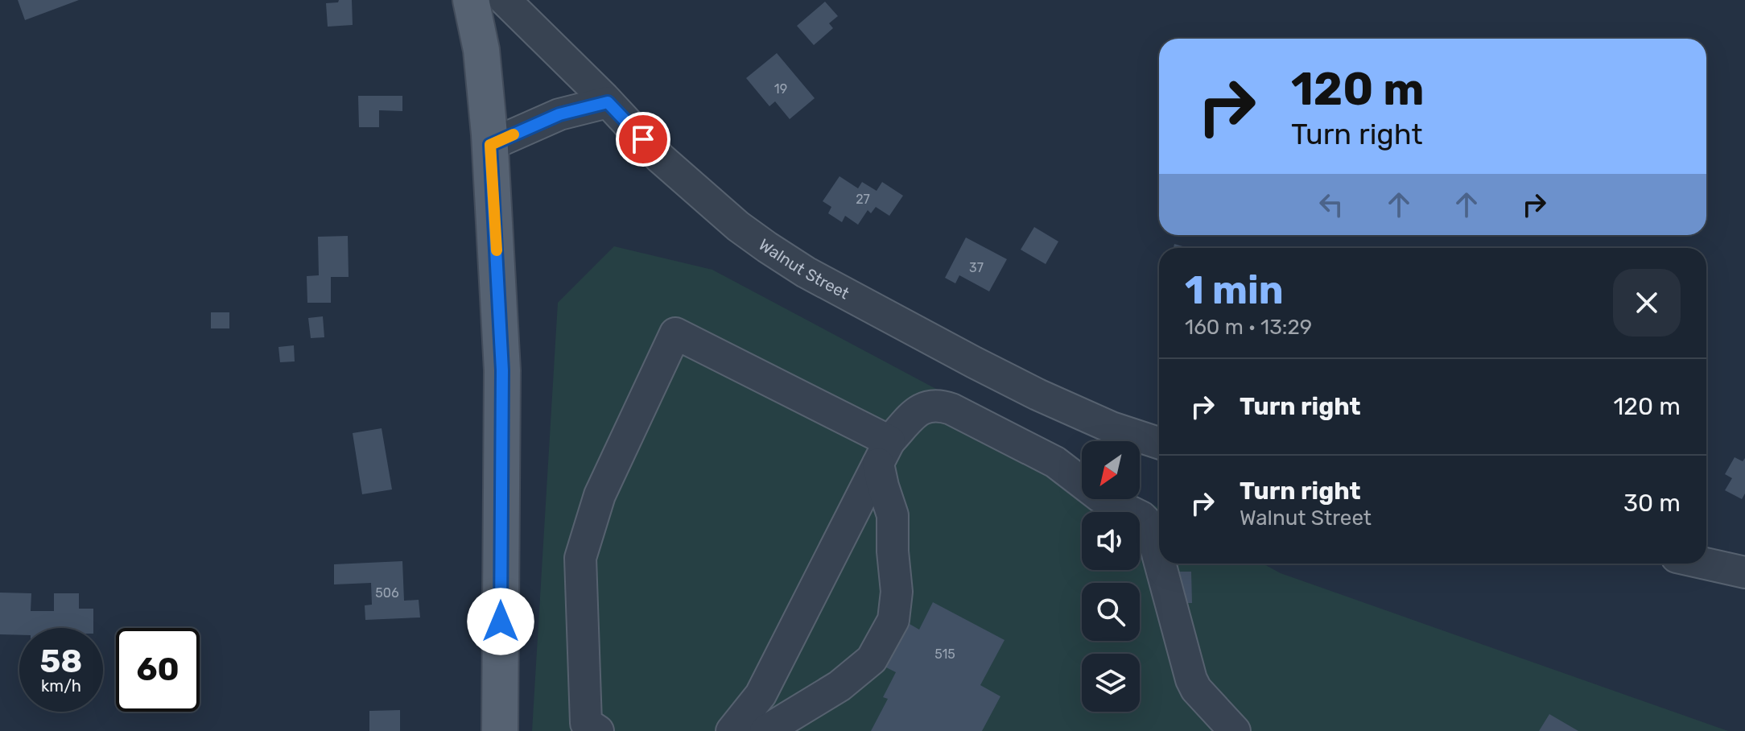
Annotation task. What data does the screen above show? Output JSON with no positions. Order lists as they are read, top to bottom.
{
  "streets": {
    "street": ["Walnut Street"]
  },
  "house_numbers": [
    "19",
    "27",
    "37",
    "506",
    "515"
  ],
  "north": "bottom left",
  "page": {
    "turn": ["120 m", "Turn right"],
    "heading": ["1 min", "160 m · 13:29"],
    "list": [
      {
        "name": "Turn right",
        "value": "120 m"
      },
      {
        "name": "Turn right",
        "note": "Walnut Street",
        "value": "30 m"
      }
    ],
    "speed": "58 km/h",
    "limit": "60"
  }
}
